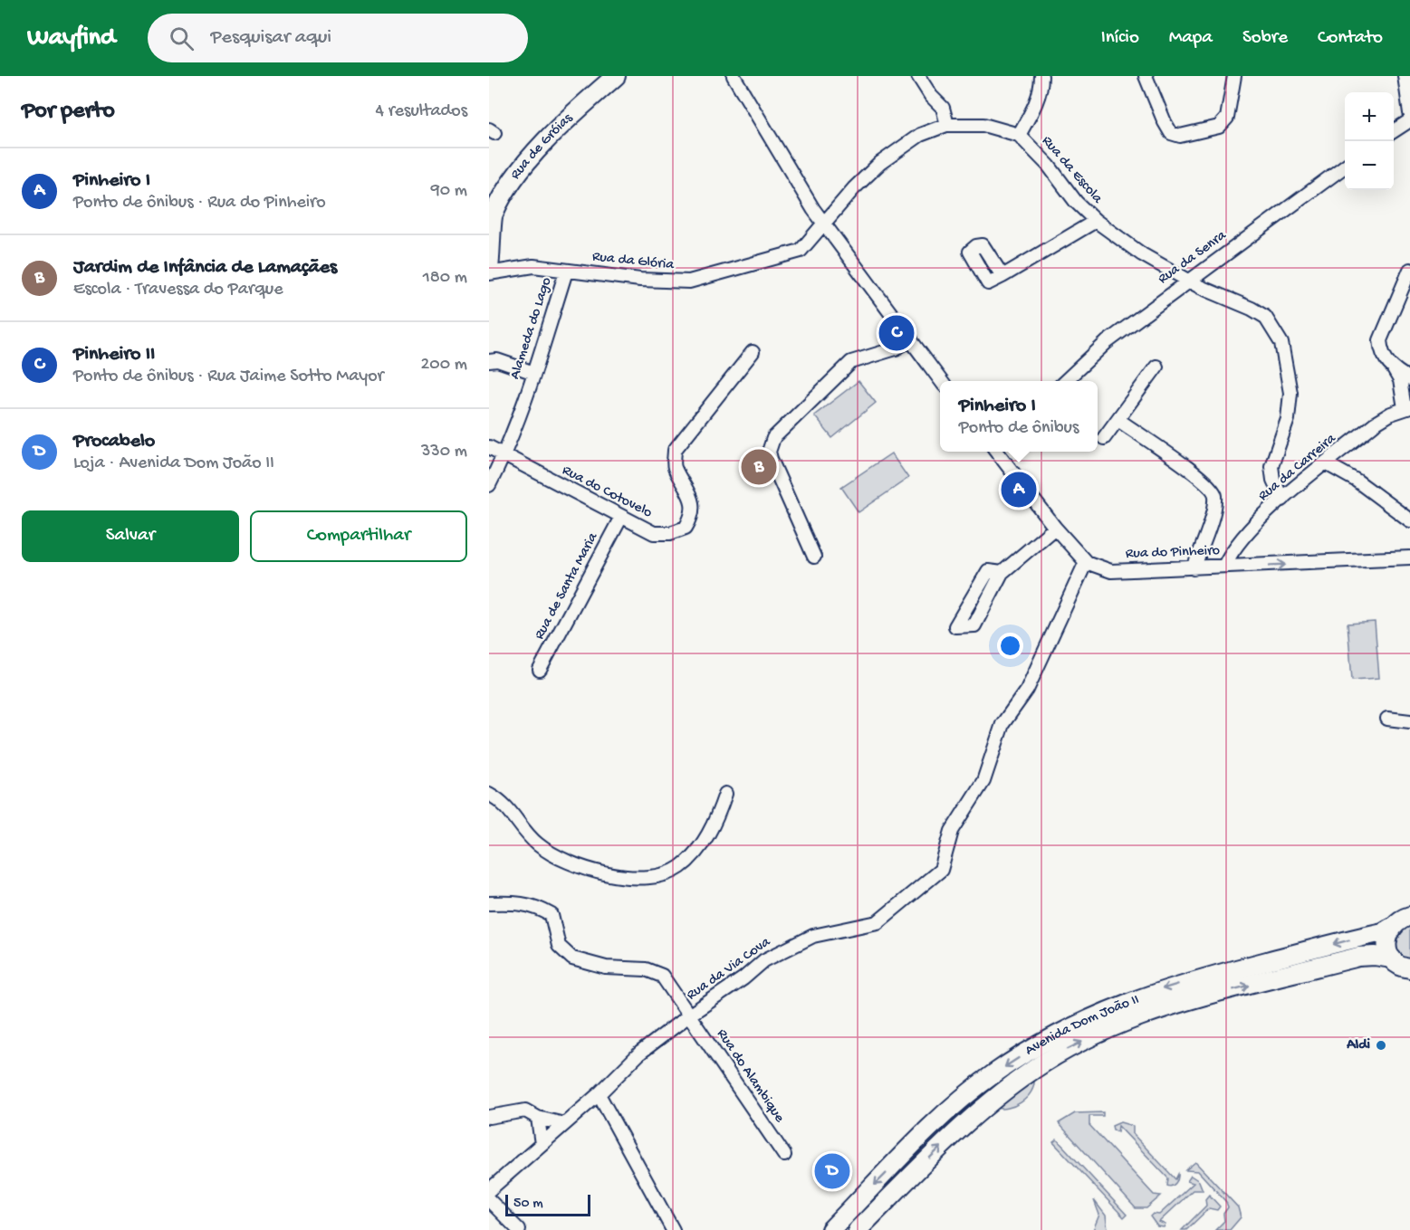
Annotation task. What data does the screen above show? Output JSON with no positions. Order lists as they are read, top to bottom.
{
  "streets": {
    "main road": ["Rua de Gróias", "Avenida Dom João II"],
    "street": [
      "Rua da Escola",
      "Rua da Senra",
      "Rua da Glória",
      "Alameda do Lago",
      "Rua da Carreira",
      "Rua do Cotovelo",
      "Rua do Pinheiro",
      "Rua de Santa Maria",
      "Rua da Via Cova",
      "Rua do Alambique"
    ]
  },
  "crossings": [
    ["Rua da Escola", "Rua da Senra"],
    ["Rua da Escola", "Rua da Glória"],
    ["Rua da Escola", "Rua da Carreira"],
    ["Rua da Glória", "Alameda do Lago"],
    ["Alameda do Lago", "Rua do Cotovelo"],
    ["Rua da Carreira", "Rua do Pinheiro"],
    ["Rua do Cotovelo", "Rua de Santa Maria"],
    ["Rua do Pinheiro", "Rua da Via Cova"],
    ["Rua da Via Cova", "Rua do Alambique"]
  ],
  "one_way": ["Rua do Pinheiro"],
  "places": ["Aldi"],
  "scale_bar": "50 m",
  "page": {
    "header": "Wayfind",
    "search": "Pesquisar aqui",
    "nav": [
      "Início",
      "Mapa",
      "Sobre",
      "Contato"
    ],
    "heading": ["Por perto", "4 resultados"],
    "map_buttons": ["+", "−"],
    "list": [
      {
        "mark": "A",
        "name": "Pinheiro I",
        "note": "Ponto de ônibus · Rua do Pinheiro",
        "value": "90 m"
      },
      {
        "mark": "B",
        "name": "Jardim de Infância de Lamaçães",
        "note": "Escola · Travessa do Parque",
        "value": "180 m"
      },
      {
        "mark": "C",
        "name": "Pinheiro II",
        "note": "Ponto de ônibus · Rua Jaime Sotto Mayor",
        "value": "200 m"
      },
      {
        "mark": "D",
        "name": "Procabelo",
        "note": "Loja · Avenida Dom João II",
        "value": "330 m"
      }
    ],
    "pins": [
      "C",
      "B",
      "A",
      "D"
    ],
    "popup": ["Pinheiro I", "Ponto de ônibus"],
    "buttons": ["Salvar", "Compartilhar"],
    "scale": "50 m"
  }
}
